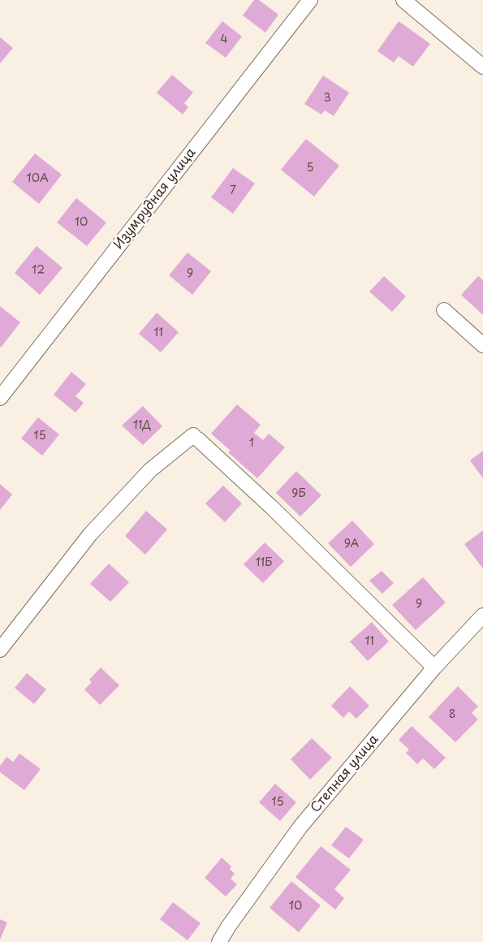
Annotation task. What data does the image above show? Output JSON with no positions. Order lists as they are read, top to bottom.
{
  "streets": {
    "street": ["Изумрудная улица", "Степная улица"]
  },
  "house_numbers": [
    "4",
    "3",
    "5",
    "10А",
    "7",
    "10",
    "12",
    "9",
    "11",
    "11Д",
    "15",
    "1",
    "9Б",
    "9А",
    "11Б",
    "9",
    "11",
    "8",
    "15",
    "10"
  ]
}
